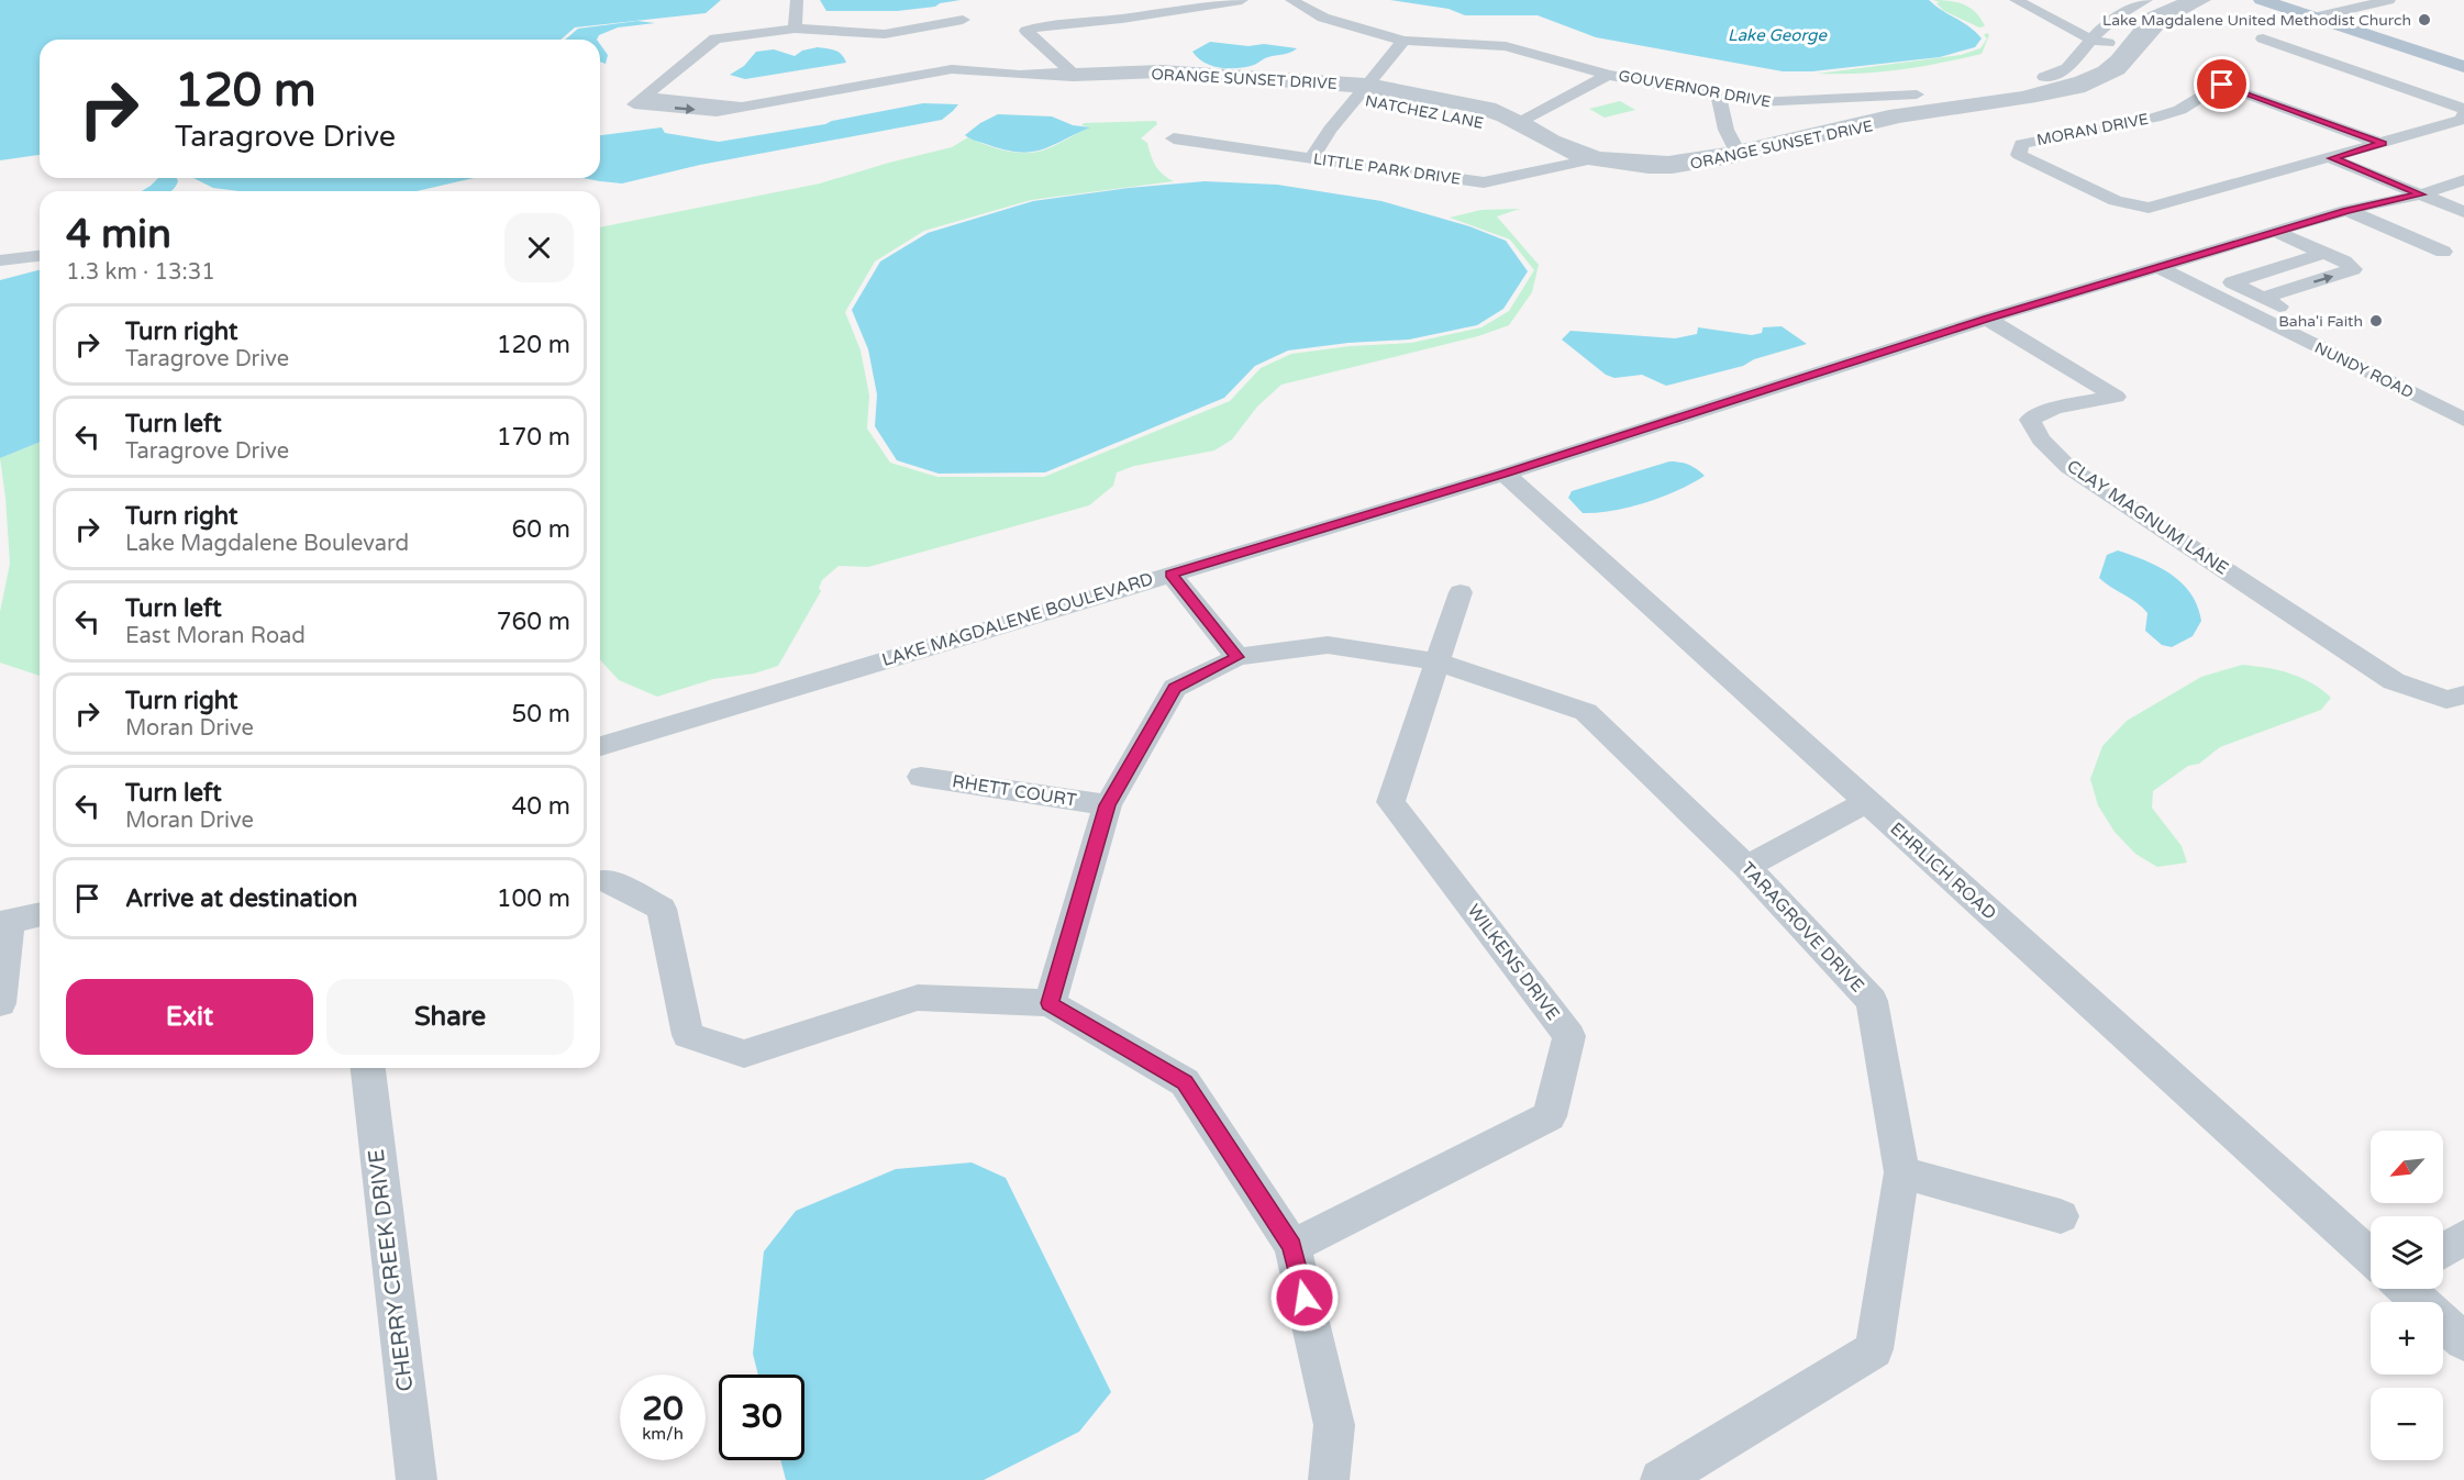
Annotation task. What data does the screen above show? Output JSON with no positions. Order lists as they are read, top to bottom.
{
  "streets": {
    "street": [
      "ORANGE SUNSET DRIVE",
      "GOUVERNOR DRIVE",
      "NATCHEZ LANE",
      "MORAN DRIVE",
      "LITTLE PARK DRIVE",
      "NUNDY ROAD",
      "CLAY MAGNUM LANE",
      "LAKE MAGDALENE BOULEVARD",
      "RHETT COURT",
      "EHRLICH ROAD",
      "TARAGROVE DRIVE",
      "WILKENS DRIVE",
      "CHERRY CREEK DRIVE"
    ]
  },
  "crossings": [
    ["ORANGE SUNSET DRIVE", "NATCHEZ LANE"],
    ["ORANGE SUNSET DRIVE", "LITTLE PARK DRIVE"],
    ["NATCHEZ LANE", "LITTLE PARK DRIVE"],
    ["NUNDY ROAD", "LAKE MAGDALENE BOULEVARD"],
    ["CLAY MAGNUM LANE", "LAKE MAGDALENE BOULEVARD"],
    ["LAKE MAGDALENE BOULEVARD", "EHRLICH ROAD"],
    ["RHETT COURT", "TARAGROVE DRIVE"],
    ["TARAGROVE DRIVE", "WILKENS DRIVE"]
  ],
  "water": ["Lake George"],
  "places": ["Lake Magdalene United Methodist Church", "Baha'i Faith"],
  "north": "bottom left",
  "page": {
    "turn": ["120 m", "Taragrove Drive"],
    "heading": ["4 min", "1.3 km · 13:31"],
    "list": [
      {
        "name": "Turn right",
        "note": "Taragrove Drive",
        "value": "120 m"
      },
      {
        "name": "Turn left",
        "note": "Taragrove Drive",
        "value": "170 m"
      },
      {
        "name": "Turn right",
        "note": "Lake Magdalene Boulevard",
        "value": "60 m"
      },
      {
        "name": "Turn left",
        "note": "East Moran Road",
        "value": "760 m"
      },
      {
        "name": "Turn right",
        "note": "Moran Drive",
        "value": "50 m"
      },
      {
        "name": "Turn left",
        "note": "Moran Drive",
        "value": "40 m"
      },
      {
        "name": "Arrive at destination",
        "value": "100 m"
      }
    ],
    "buttons": ["Exit", "Share"],
    "map_buttons": ["+", "−"],
    "speed": "20 km/h",
    "limit": "30"
  }
}
